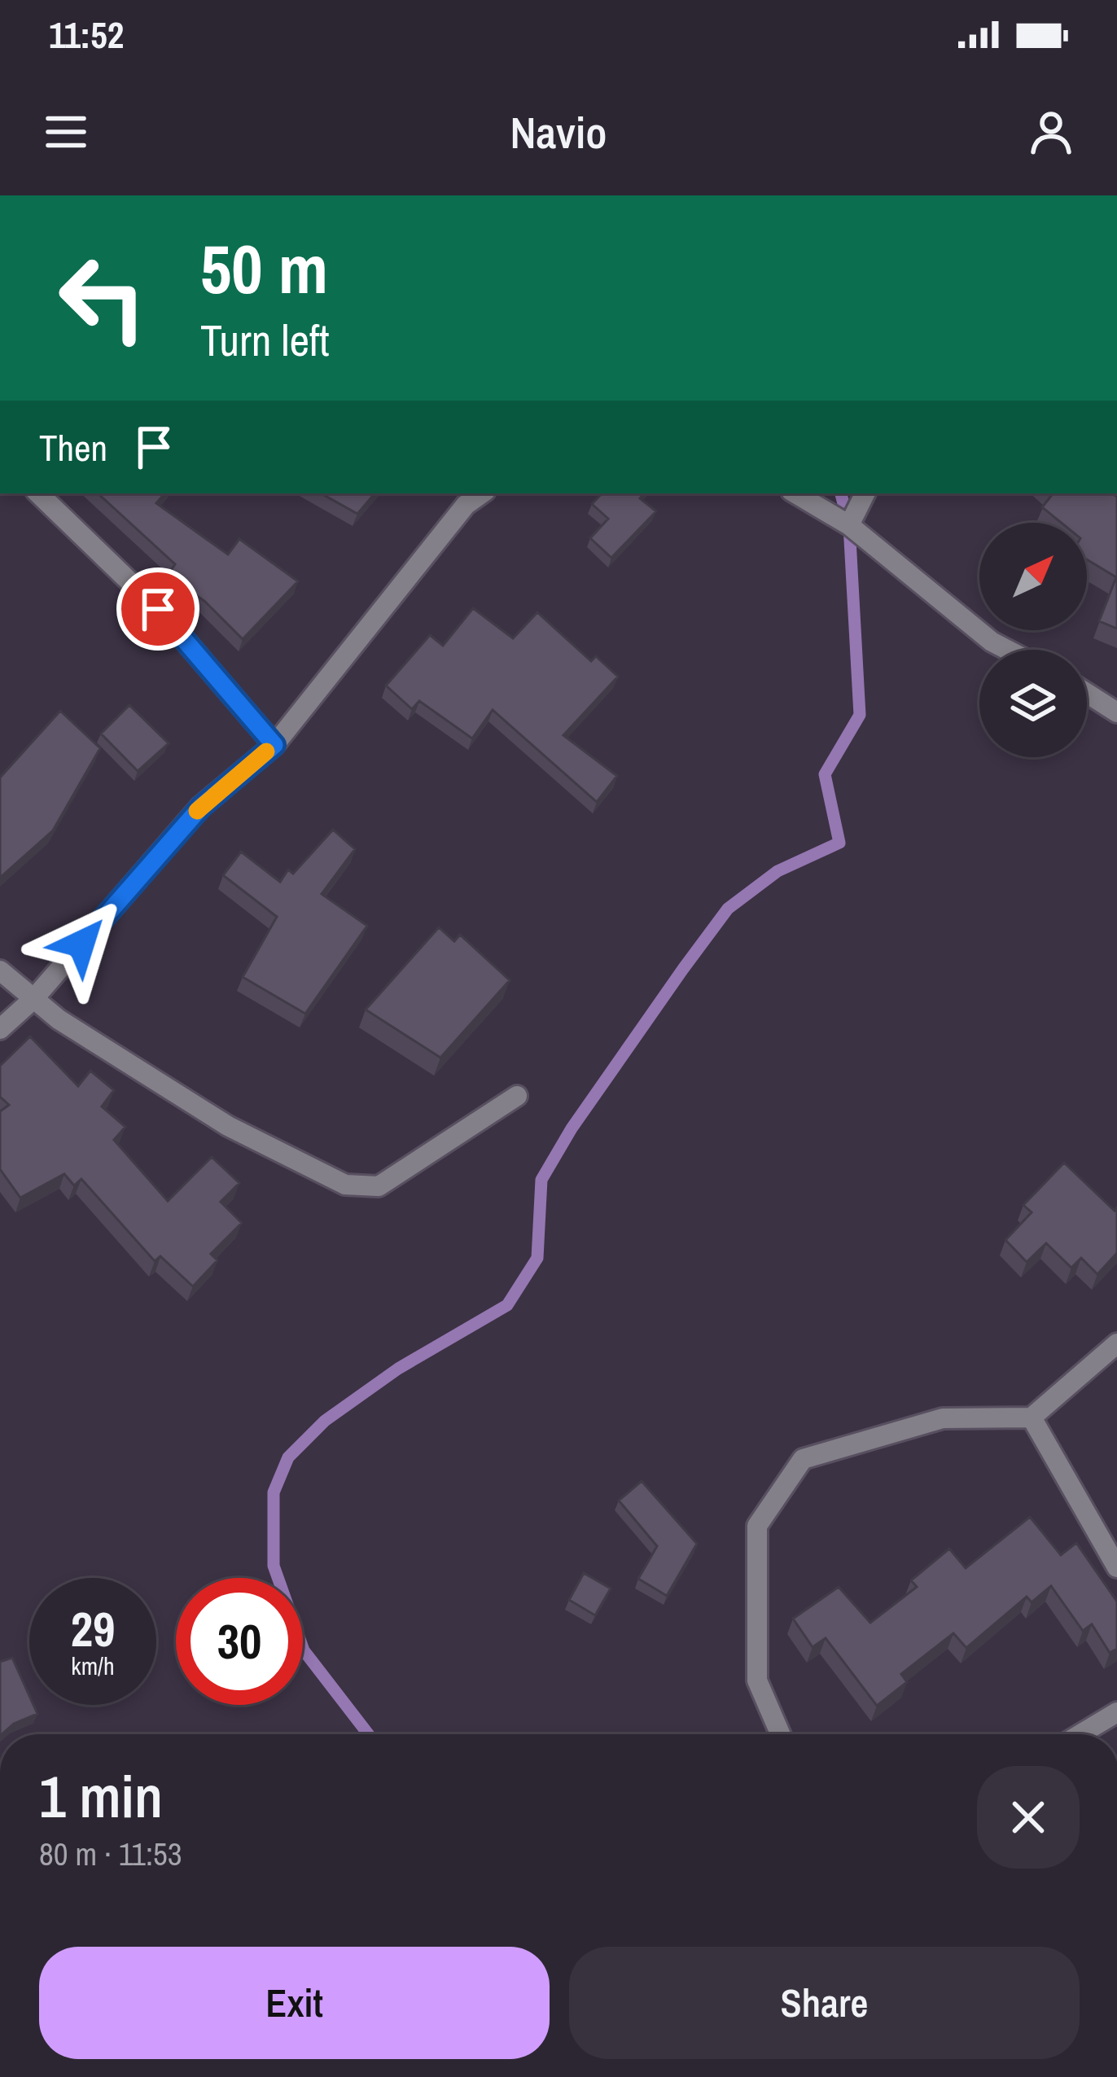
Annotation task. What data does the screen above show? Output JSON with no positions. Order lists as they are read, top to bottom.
{
  "north": "top right",
  "page": {
    "status": "11:52",
    "header": "Navio",
    "turn": ["50 m", "Turn left"],
    "then": "Then",
    "speed": "29 km/h",
    "limit": "30",
    "heading": ["1 min", "80 m · 11:53"],
    "buttons": ["Exit", "Share"]
  }
}
